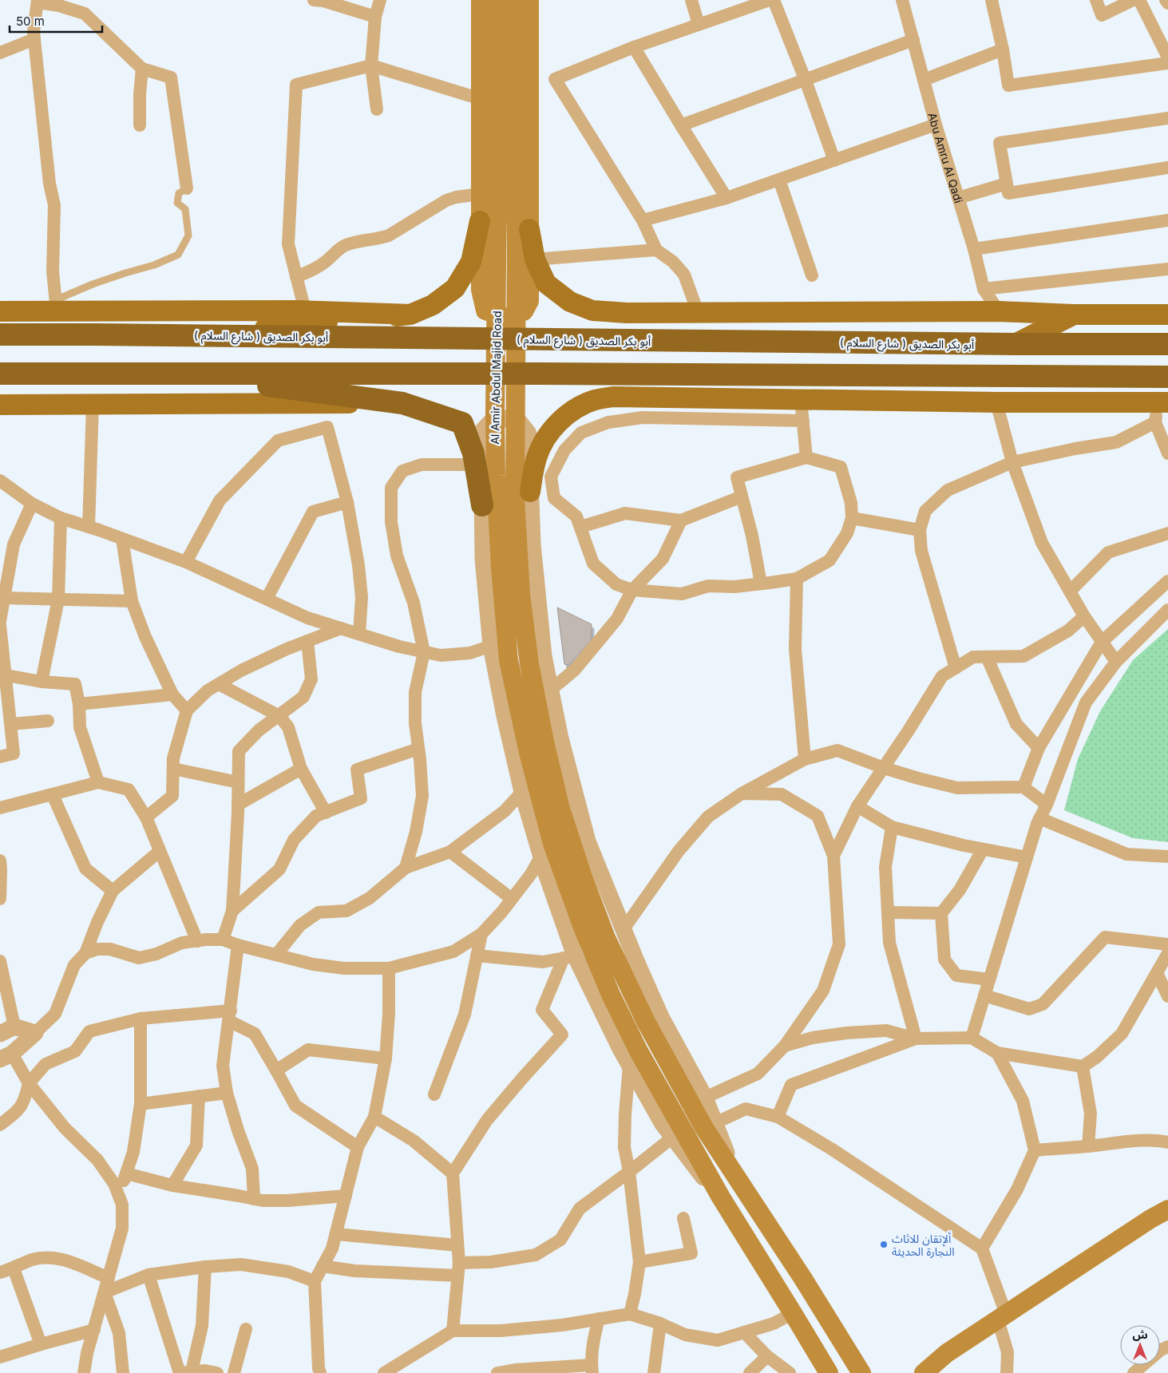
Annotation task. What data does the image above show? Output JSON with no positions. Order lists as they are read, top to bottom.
{
  "streets": {
    "highway": ["( شارع السلام ) أبو بكر الصديق"],
    "main road": ["Al Amir Abdul Majid Road"],
    "street": ["Abu Amru Al Qadi"]
  },
  "places": ["ألإتقان للاثاث النجارة الحديثة"],
  "scale_bar": "50 m",
  "north": "top"
}
